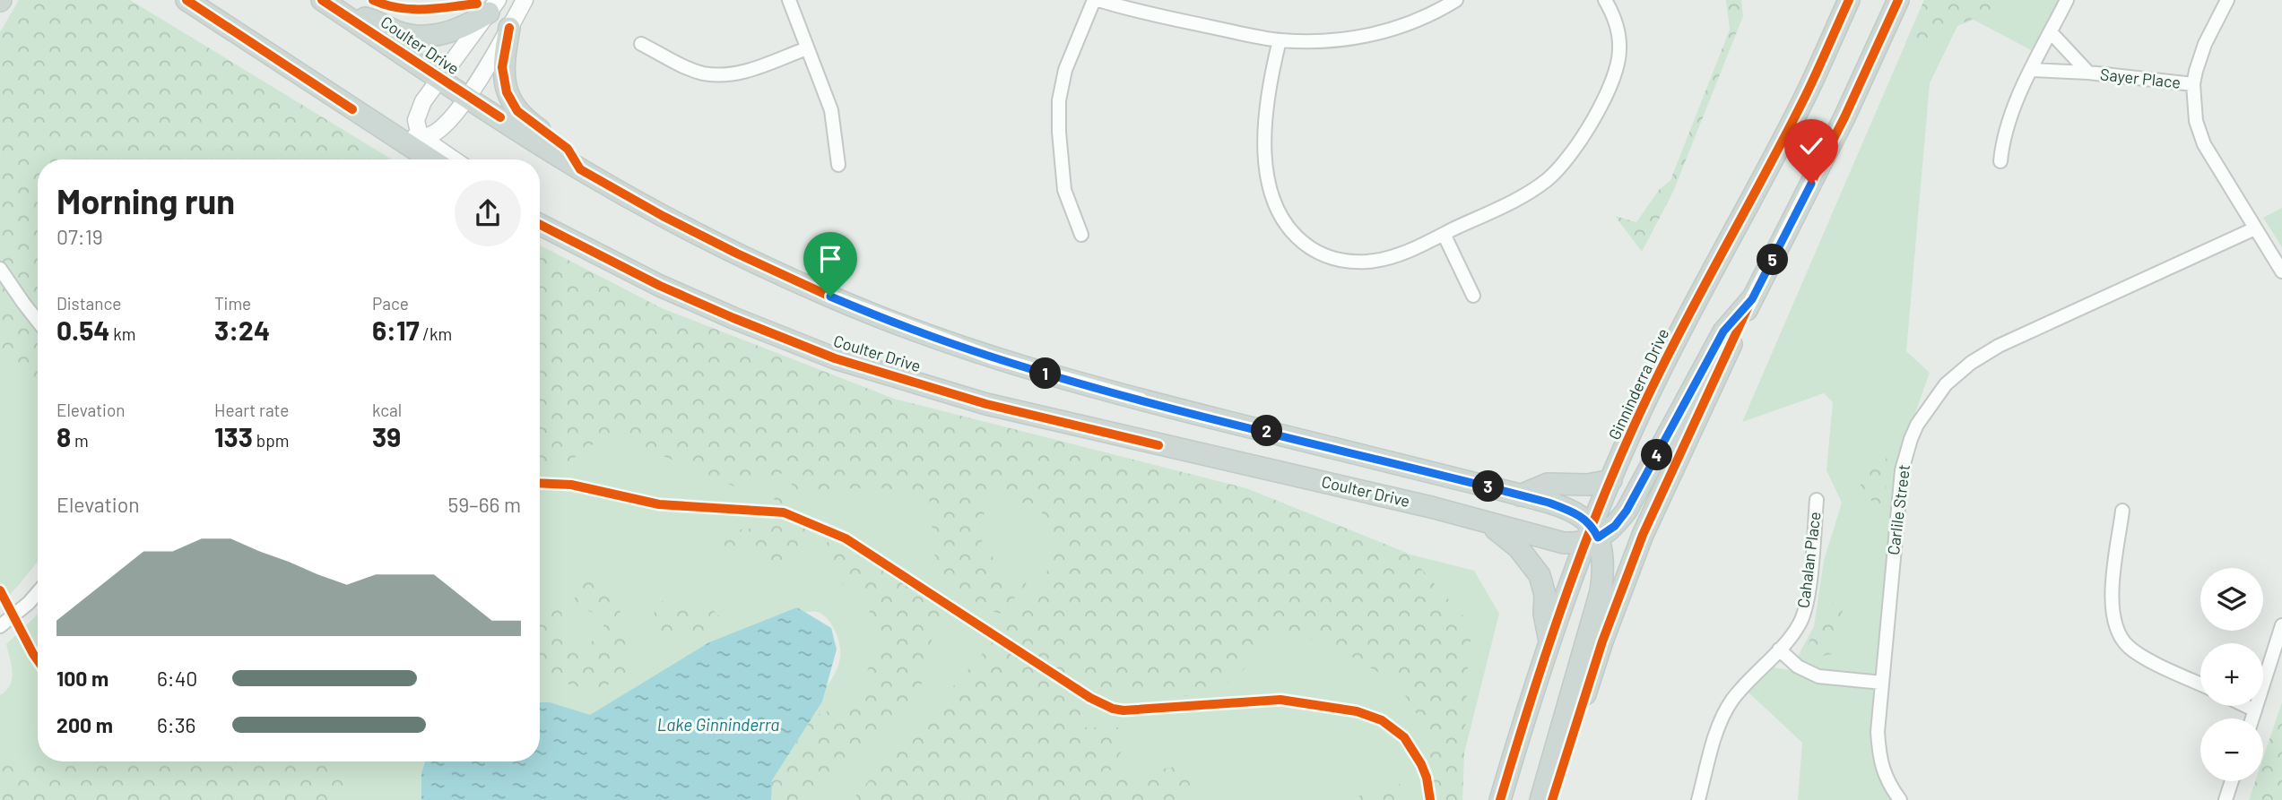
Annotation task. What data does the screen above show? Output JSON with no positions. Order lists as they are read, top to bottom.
{
  "streets": {
    "main road": ["Coulter Drive", "Ginninderra Drive"],
    "street": ["Sayer Place", "Carlile Street", "Cahalan Place"]
  },
  "crossings": [
    ["Coulter Drive", "Ginninderra Drive"]
  ],
  "water": ["Lake Ginninderra"],
  "page": {
    "heading": ["Morning run", "07:19"],
    "pins": [
      "5",
      "1",
      "2",
      "4",
      "3"
    ],
    "stats": [
      ["Distance", "0.54 km"],
      ["Time", "3:24"],
      ["Pace", "6:17 /km"],
      ["Elevation", "8 m"],
      ["Heart rate", "133 bpm"],
      ["kcal", "39"]
    ],
    "chart": ["Elevation", "59–66 m"],
    "map_buttons": ["+", "−"],
    "list": [
      {
        "name": "100 m",
        "note": "6:40"
      },
      {
        "name": "200 m",
        "note": "6:36"
      }
    ]
  }
}
